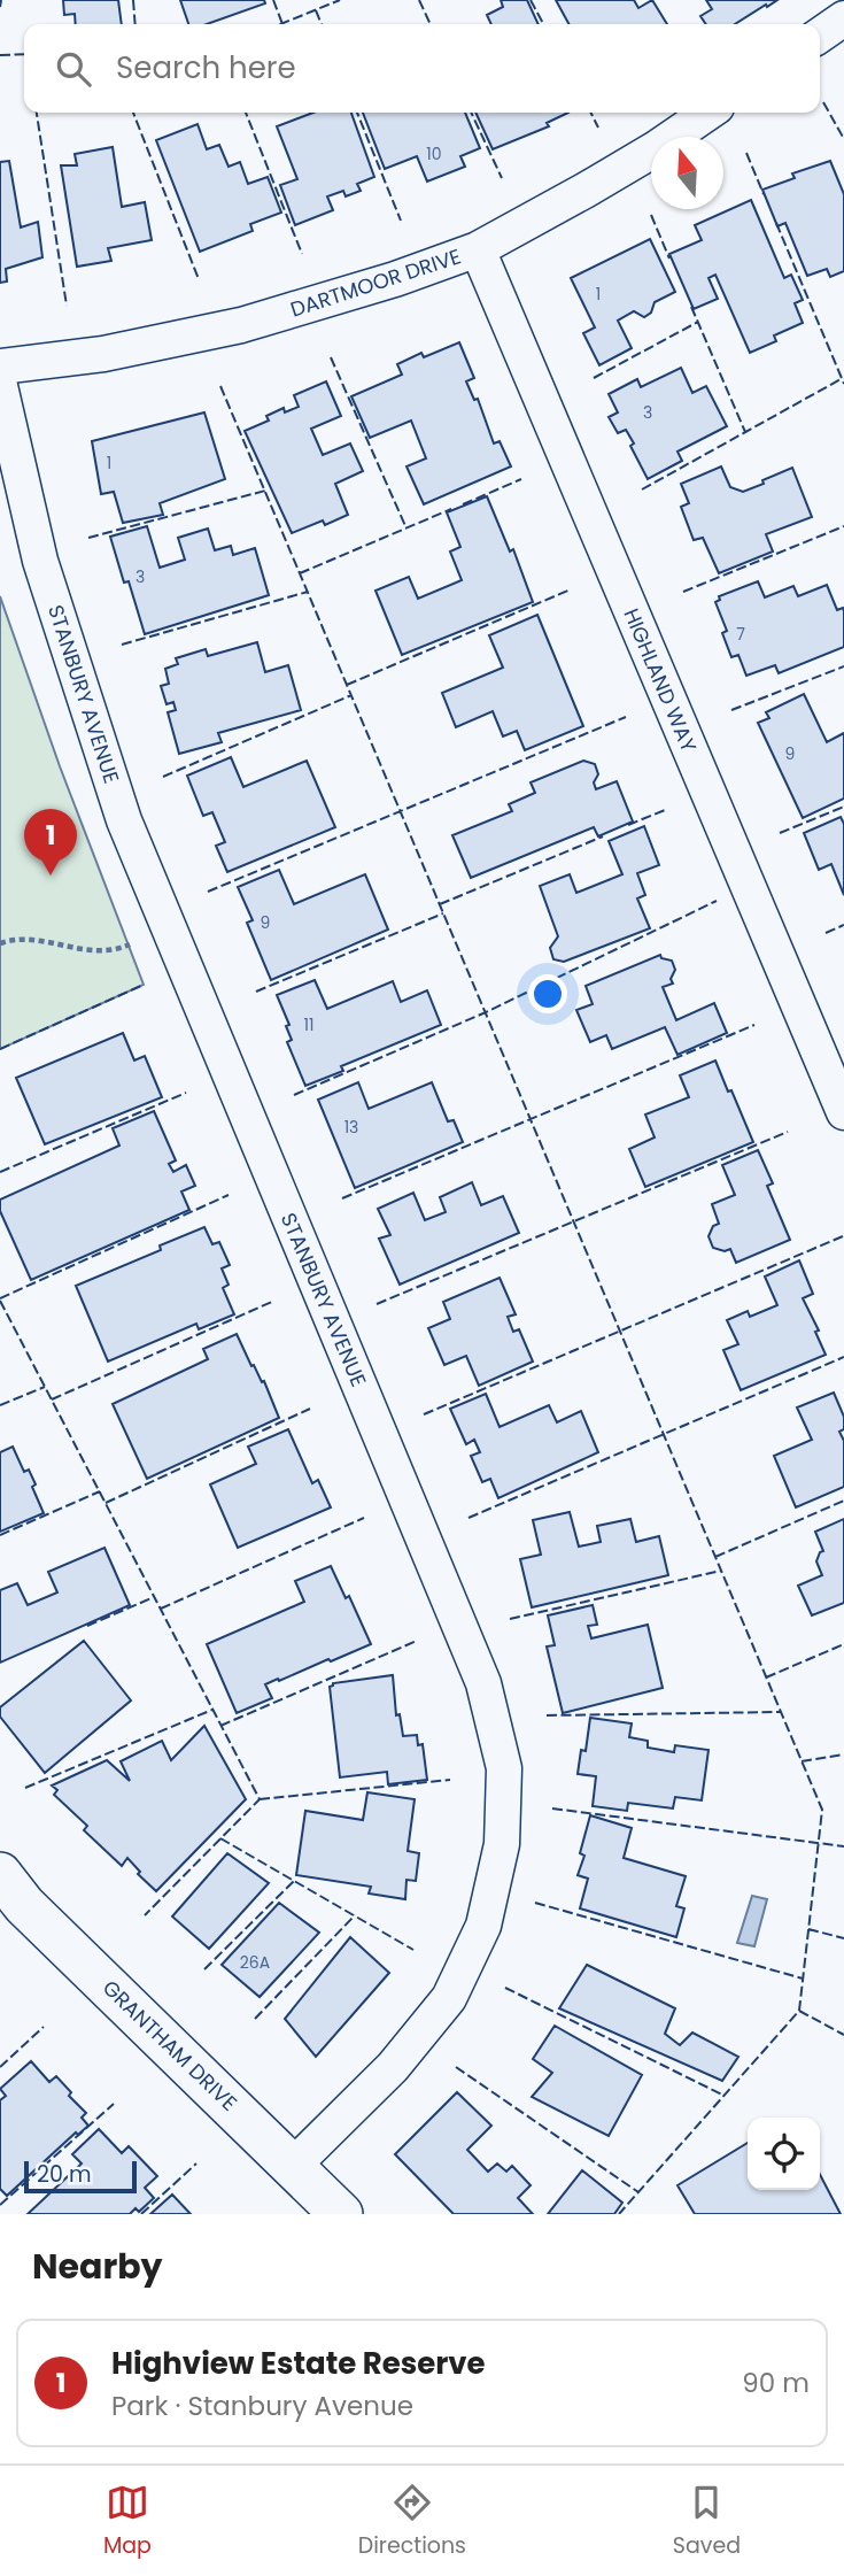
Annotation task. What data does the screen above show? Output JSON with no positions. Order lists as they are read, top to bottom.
{
  "streets": {
    "street": [
      "DARTMOOR DRIVE",
      "HIGHLAND WAY",
      "STANBURY AVENUE",
      "GRANTHAM DRIVE"
    ]
  },
  "crossings": [
    ["DARTMOOR DRIVE", "HIGHLAND WAY"],
    ["STANBURY AVENUE", "GRANTHAM DRIVE"]
  ],
  "house_numbers": [
    "10",
    "1",
    "3",
    "1",
    "3",
    "7",
    "9",
    "9",
    "11",
    "13",
    "26A"
  ],
  "scale_bar": "20 m",
  "north": "top",
  "page": {
    "search": "Search here",
    "pins": "1",
    "scale": "20 m",
    "heading": "Nearby",
    "list": [
      {
        "mark": "1",
        "name": "Highview Estate Reserve",
        "note": "Park · Stanbury Avenue",
        "value": "90 m"
      }
    ],
    "nav": ["Map", "Directions", "Saved"]
  }
}
